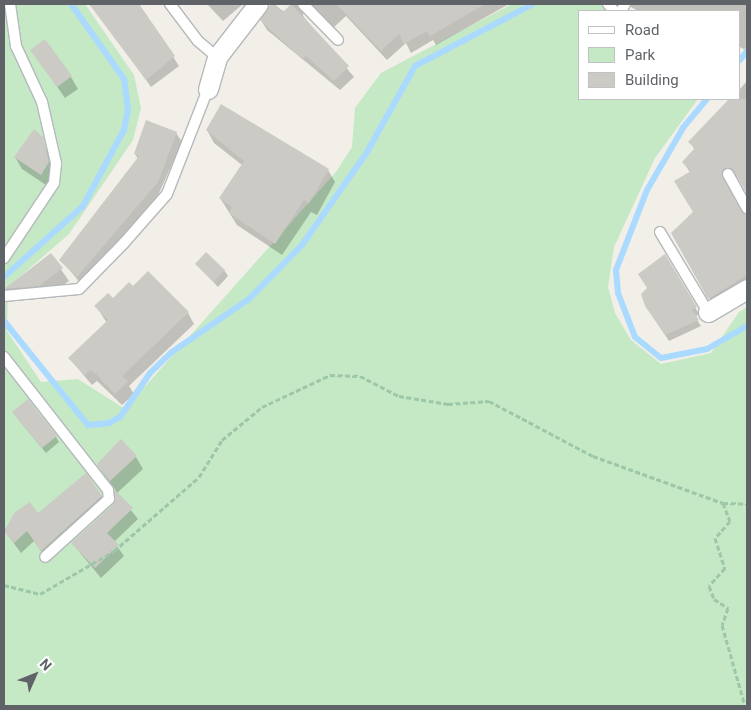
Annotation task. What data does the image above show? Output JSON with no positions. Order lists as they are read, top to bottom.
{
  "legend": ["Road", "Park", "Building"],
  "north": "top right"
}
